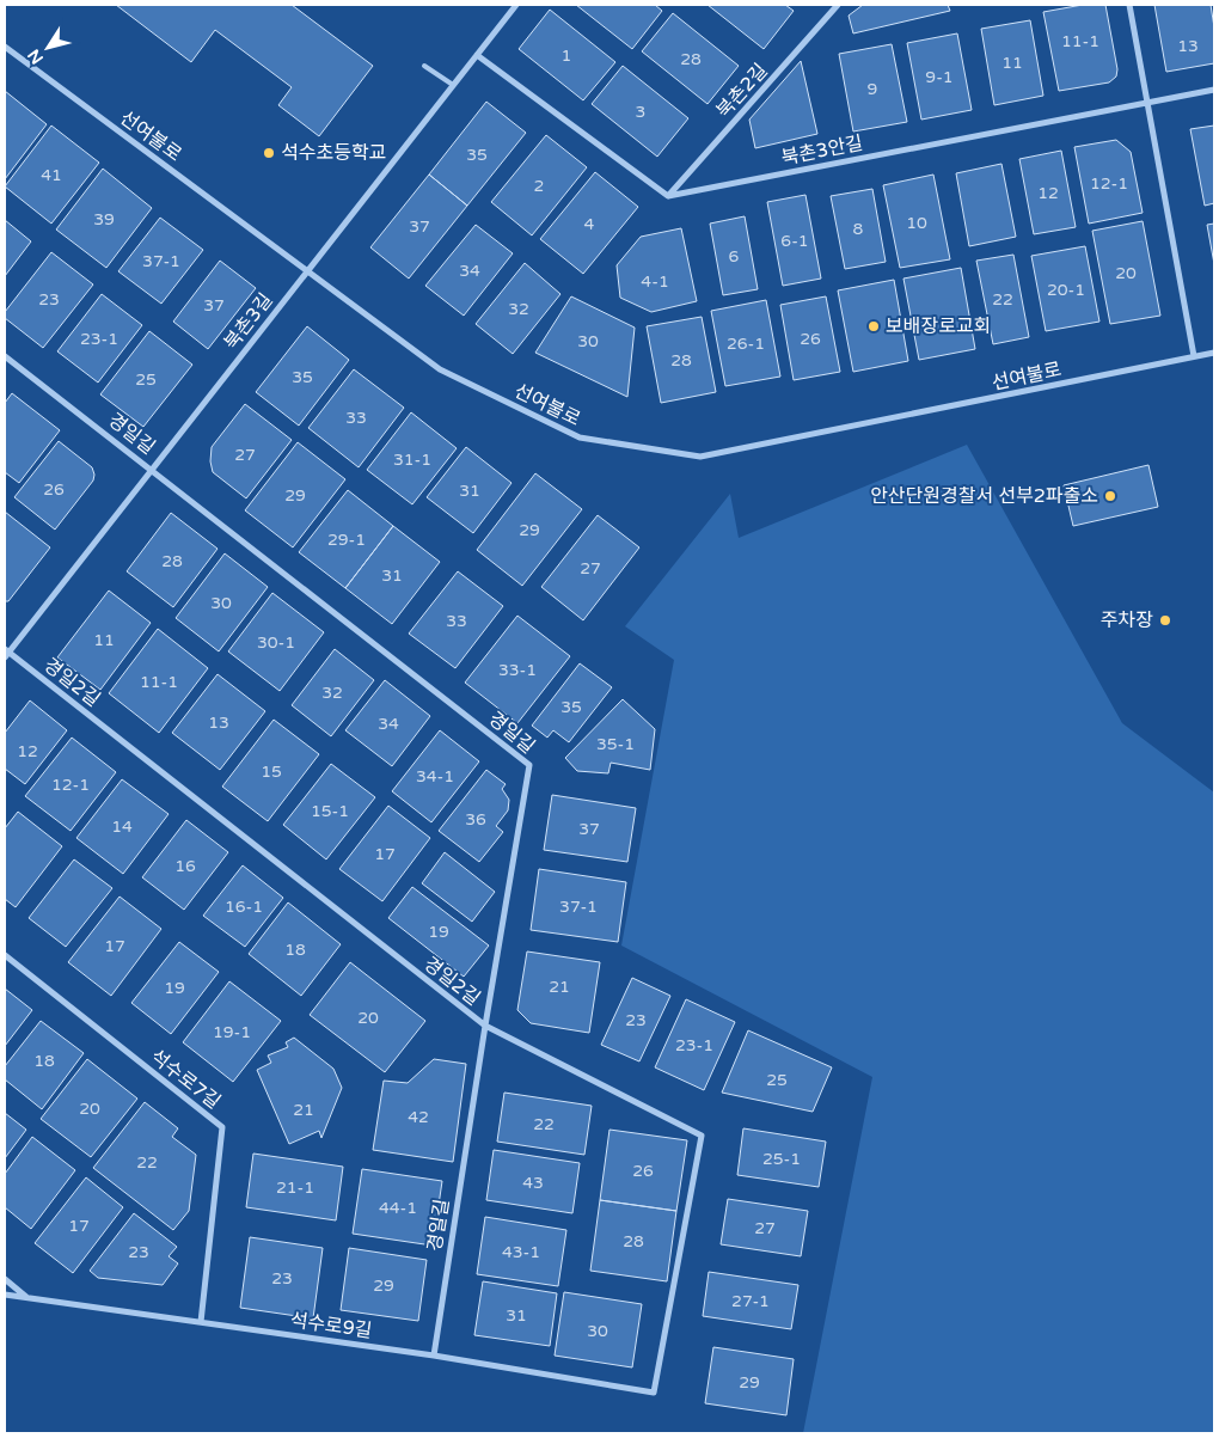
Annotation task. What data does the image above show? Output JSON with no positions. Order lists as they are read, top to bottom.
{
  "streets": {
    "street": [
      "북촌2길",
      "선여불로",
      "북촌3안길",
      "북촌3길",
      "경일길",
      "경일2길",
      "석수로7길",
      "석수로9길"
    ]
  },
  "crossings": [
    ["북촌2길", "북촌3안길"],
    ["선여불로", "북촌3길"],
    ["북촌3길", "경일길"],
    ["북촌3길", "경일2길"],
    ["경일길", "경일2길"],
    ["경일길", "석수로9길"],
    ["경일2길", "석수로9길"],
    ["석수로7길", "석수로9길"]
  ],
  "places": [
    "석수초등학교",
    "보배장로교회",
    "안산단원경찰서 선부2파출소",
    "주차장"
  ],
  "house_numbers": [
    "11-1",
    "13",
    "1",
    "28",
    "11",
    "9-1",
    "9",
    "3",
    "35",
    "41",
    "12-1",
    "2",
    "12",
    "39",
    "10",
    "4",
    "37",
    "8",
    "6-1",
    "6",
    "37-1",
    "34",
    "20",
    "4-1",
    "20-1",
    "23",
    "22",
    "37",
    "32",
    "23-1",
    "26",
    "30",
    "26-1",
    "28",
    "35",
    "25",
    "33",
    "27",
    "31-1",
    "26",
    "31",
    "29",
    "29",
    "29-1",
    "28",
    "27",
    "31",
    "30",
    "33",
    "11",
    "30-1",
    "33-1",
    "11-1",
    "32",
    "35",
    "13",
    "34",
    "35-1",
    "12",
    "15",
    "34-1",
    "12-1",
    "15-1",
    "36",
    "14",
    "37",
    "17",
    "16",
    "16-1",
    "37-1",
    "19",
    "17",
    "18",
    "21",
    "19",
    "20",
    "23",
    "19-1",
    "23-1",
    "18",
    "25",
    "20",
    "21",
    "42",
    "22",
    "25-1",
    "22",
    "26",
    "43",
    "21-1",
    "44-1",
    "17",
    "27",
    "28",
    "23",
    "43-1",
    "23",
    "29",
    "27-1",
    "31",
    "30",
    "29"
  ],
  "north": "bottom left"
}
